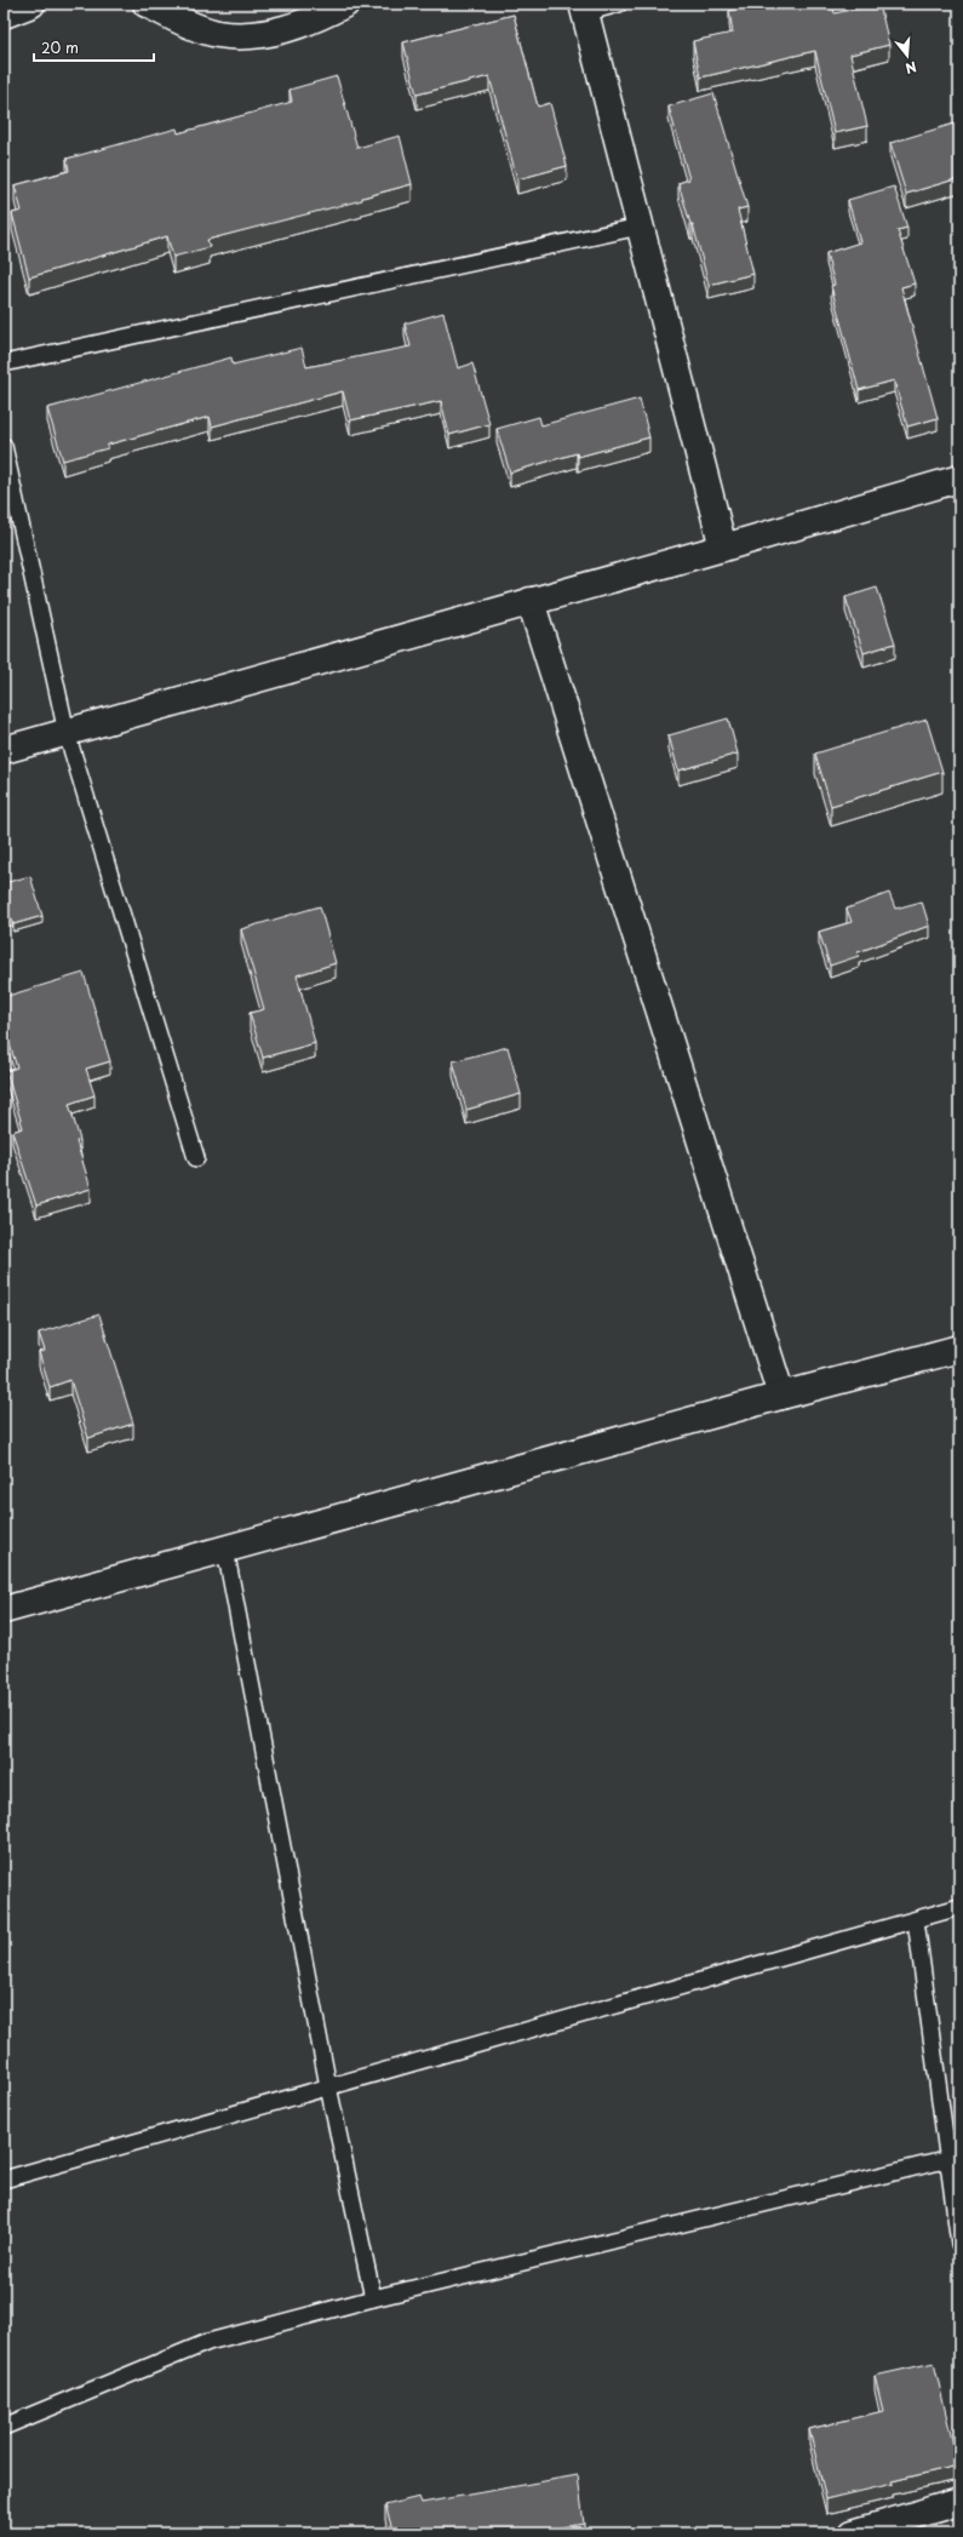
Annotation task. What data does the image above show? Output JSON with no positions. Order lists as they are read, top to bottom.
{
  "scale_bar": "20 m",
  "north": "bottom"
}
